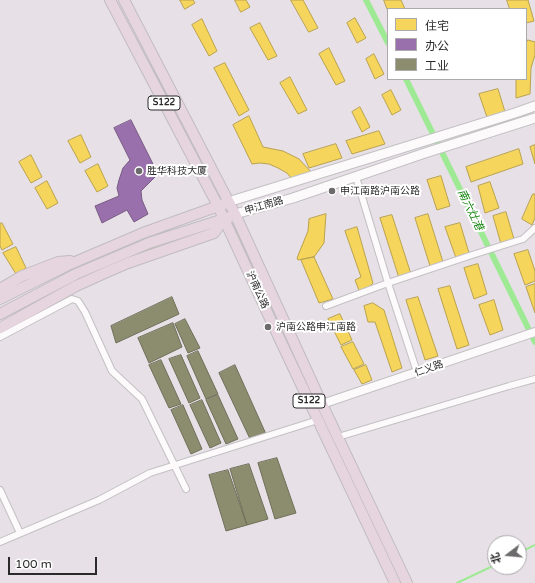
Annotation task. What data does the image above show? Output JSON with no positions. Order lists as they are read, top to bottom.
{
  "streets": {
    "main road": ["S122", "申江南路", "沪南公路"],
    "street": ["仁义路"]
  },
  "crossings": [
    ["申江南路", "沪南公路"],
    ["沪南公路", "仁义路"]
  ],
  "water": ["南六灶港"],
  "places": ["胜华科技大厦", "申江南路沪南公路", "沪南公路申江南路"],
  "legend": ["住宅", "办公", "工业"],
  "scale_bar": "100 m",
  "north": "left"
}
